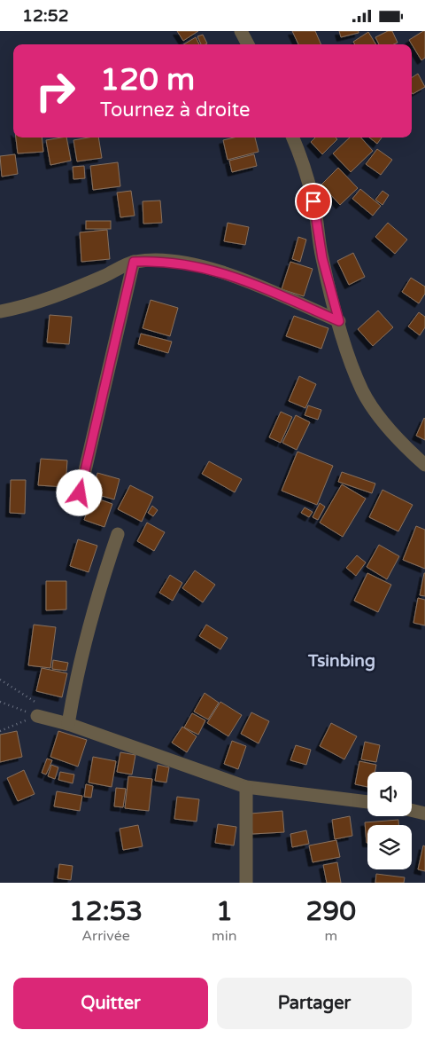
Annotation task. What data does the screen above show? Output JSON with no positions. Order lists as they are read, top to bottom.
{
  "districts": ["Tsinbing"],
  "page": {
    "status": "12:52",
    "turn": ["120 m", "Tournez à droite"],
    "eta": [
      "12:53",
      "Arrivée",
      "1",
      "min",
      "290",
      "m"
    ],
    "buttons": ["Quitter", "Partager"]
  }
}
